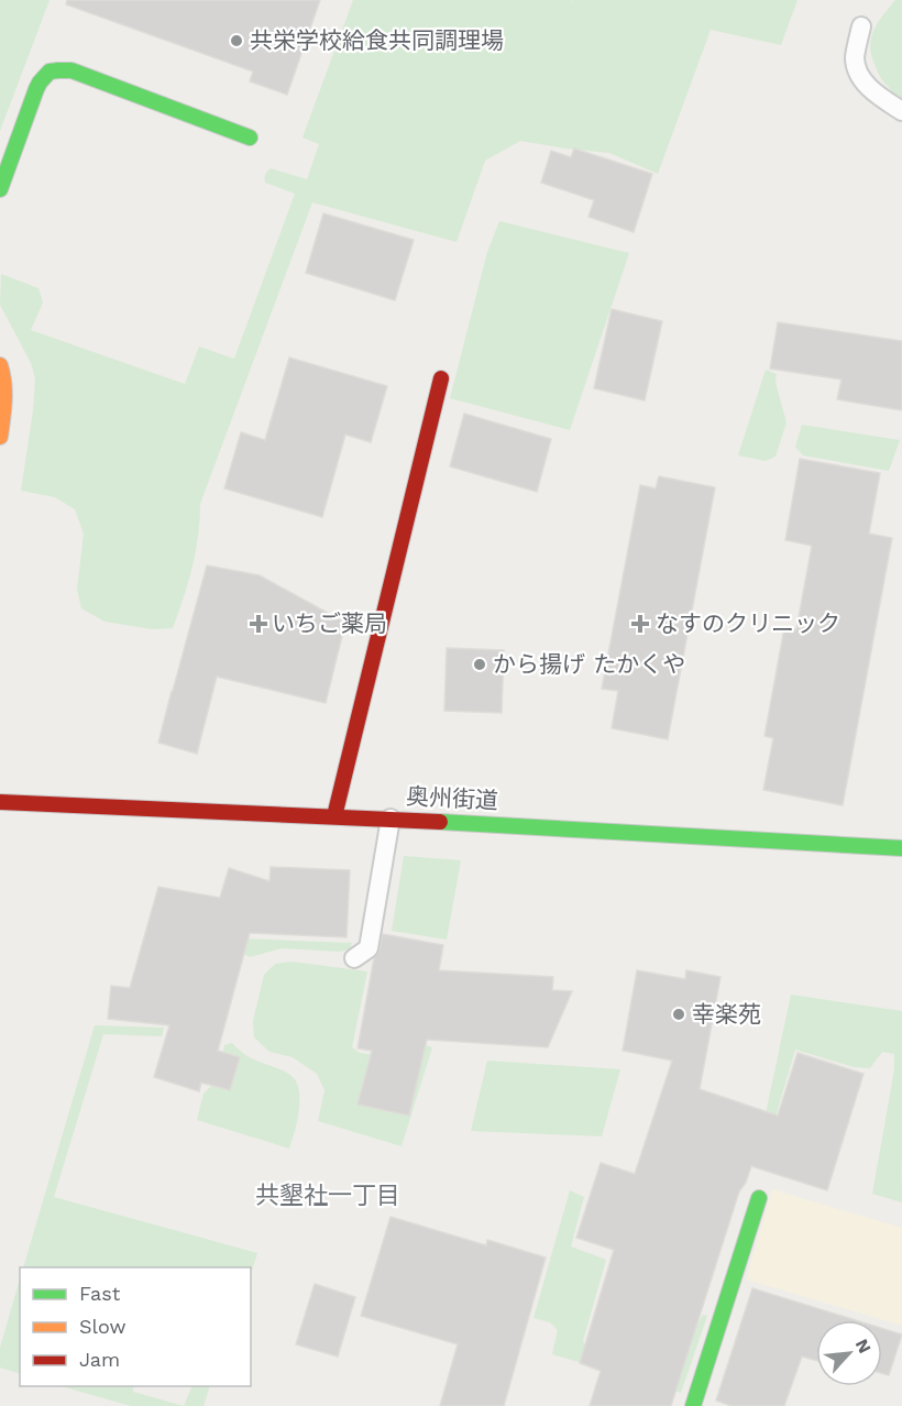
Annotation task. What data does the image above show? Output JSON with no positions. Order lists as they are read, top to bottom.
{
  "streets": {
    "street": ["奥州街道"]
  },
  "districts": ["共墾社一丁目"],
  "places": {
    "other": ["共栄学校給食共同調理場", "から揚げ たかくや", "幸楽苑"],
    "health": ["いちご薬局", "なすのクリニック"]
  },
  "legend": ["Fast", "Slow", "Jam"],
  "north": "top right"
}
